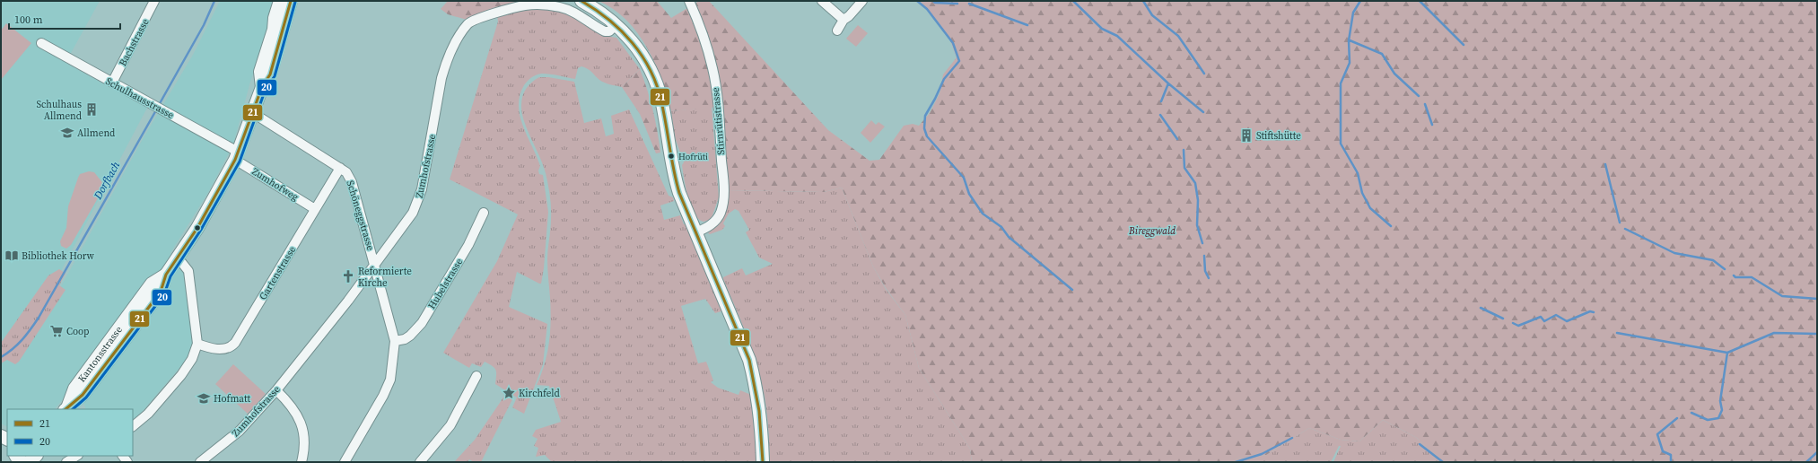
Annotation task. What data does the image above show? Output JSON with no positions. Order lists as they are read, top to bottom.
{
  "streets": {
    "main road": ["Kantonsstrasse"],
    "street": [
      "Bachstrasse",
      "Schulhausstrasse",
      "Stirnrütistrasse",
      "Zumhofstrasse",
      "Zumhofweg",
      "Schöneggstrasse",
      "Gartenstrasse",
      "Hubelstrasse"
    ]
  },
  "crossings": [
    ["Bachstrasse", "Schulhausstrasse"],
    ["Schulhausstrasse", "Zumhofweg"],
    ["Schulhausstrasse", "Kantonsstrasse"],
    ["Zumhofstrasse", "Schöneggstrasse"],
    ["Zumhofweg", "Gartenstrasse"],
    ["Zumhofweg", "Kantonsstrasse"],
    ["Schöneggstrasse", "Gartenstrasse"],
    ["Schöneggstrasse", "Hubelstrasse"],
    ["Schöneggstrasse", "Kantonsstrasse"]
  ],
  "water": ["Dorfbach"],
  "parks": ["Bireggwald"],
  "places": {
    "building": ["Schulhaus Allmend", "Stiftshütte"],
    "school or university": ["Allmend", "Hofmatt"],
    "other": ["Hofrüti"],
    "library": ["Bibliothek Horw"],
    "church": ["Reformierte Kirche"],
    "supermarket": ["Coop"],
    "place": ["Kirchfeld"]
  },
  "lines": ["transit line 21", "transit line 20"],
  "legend": ["21", "20"],
  "scale_bar": "100 m"
}
